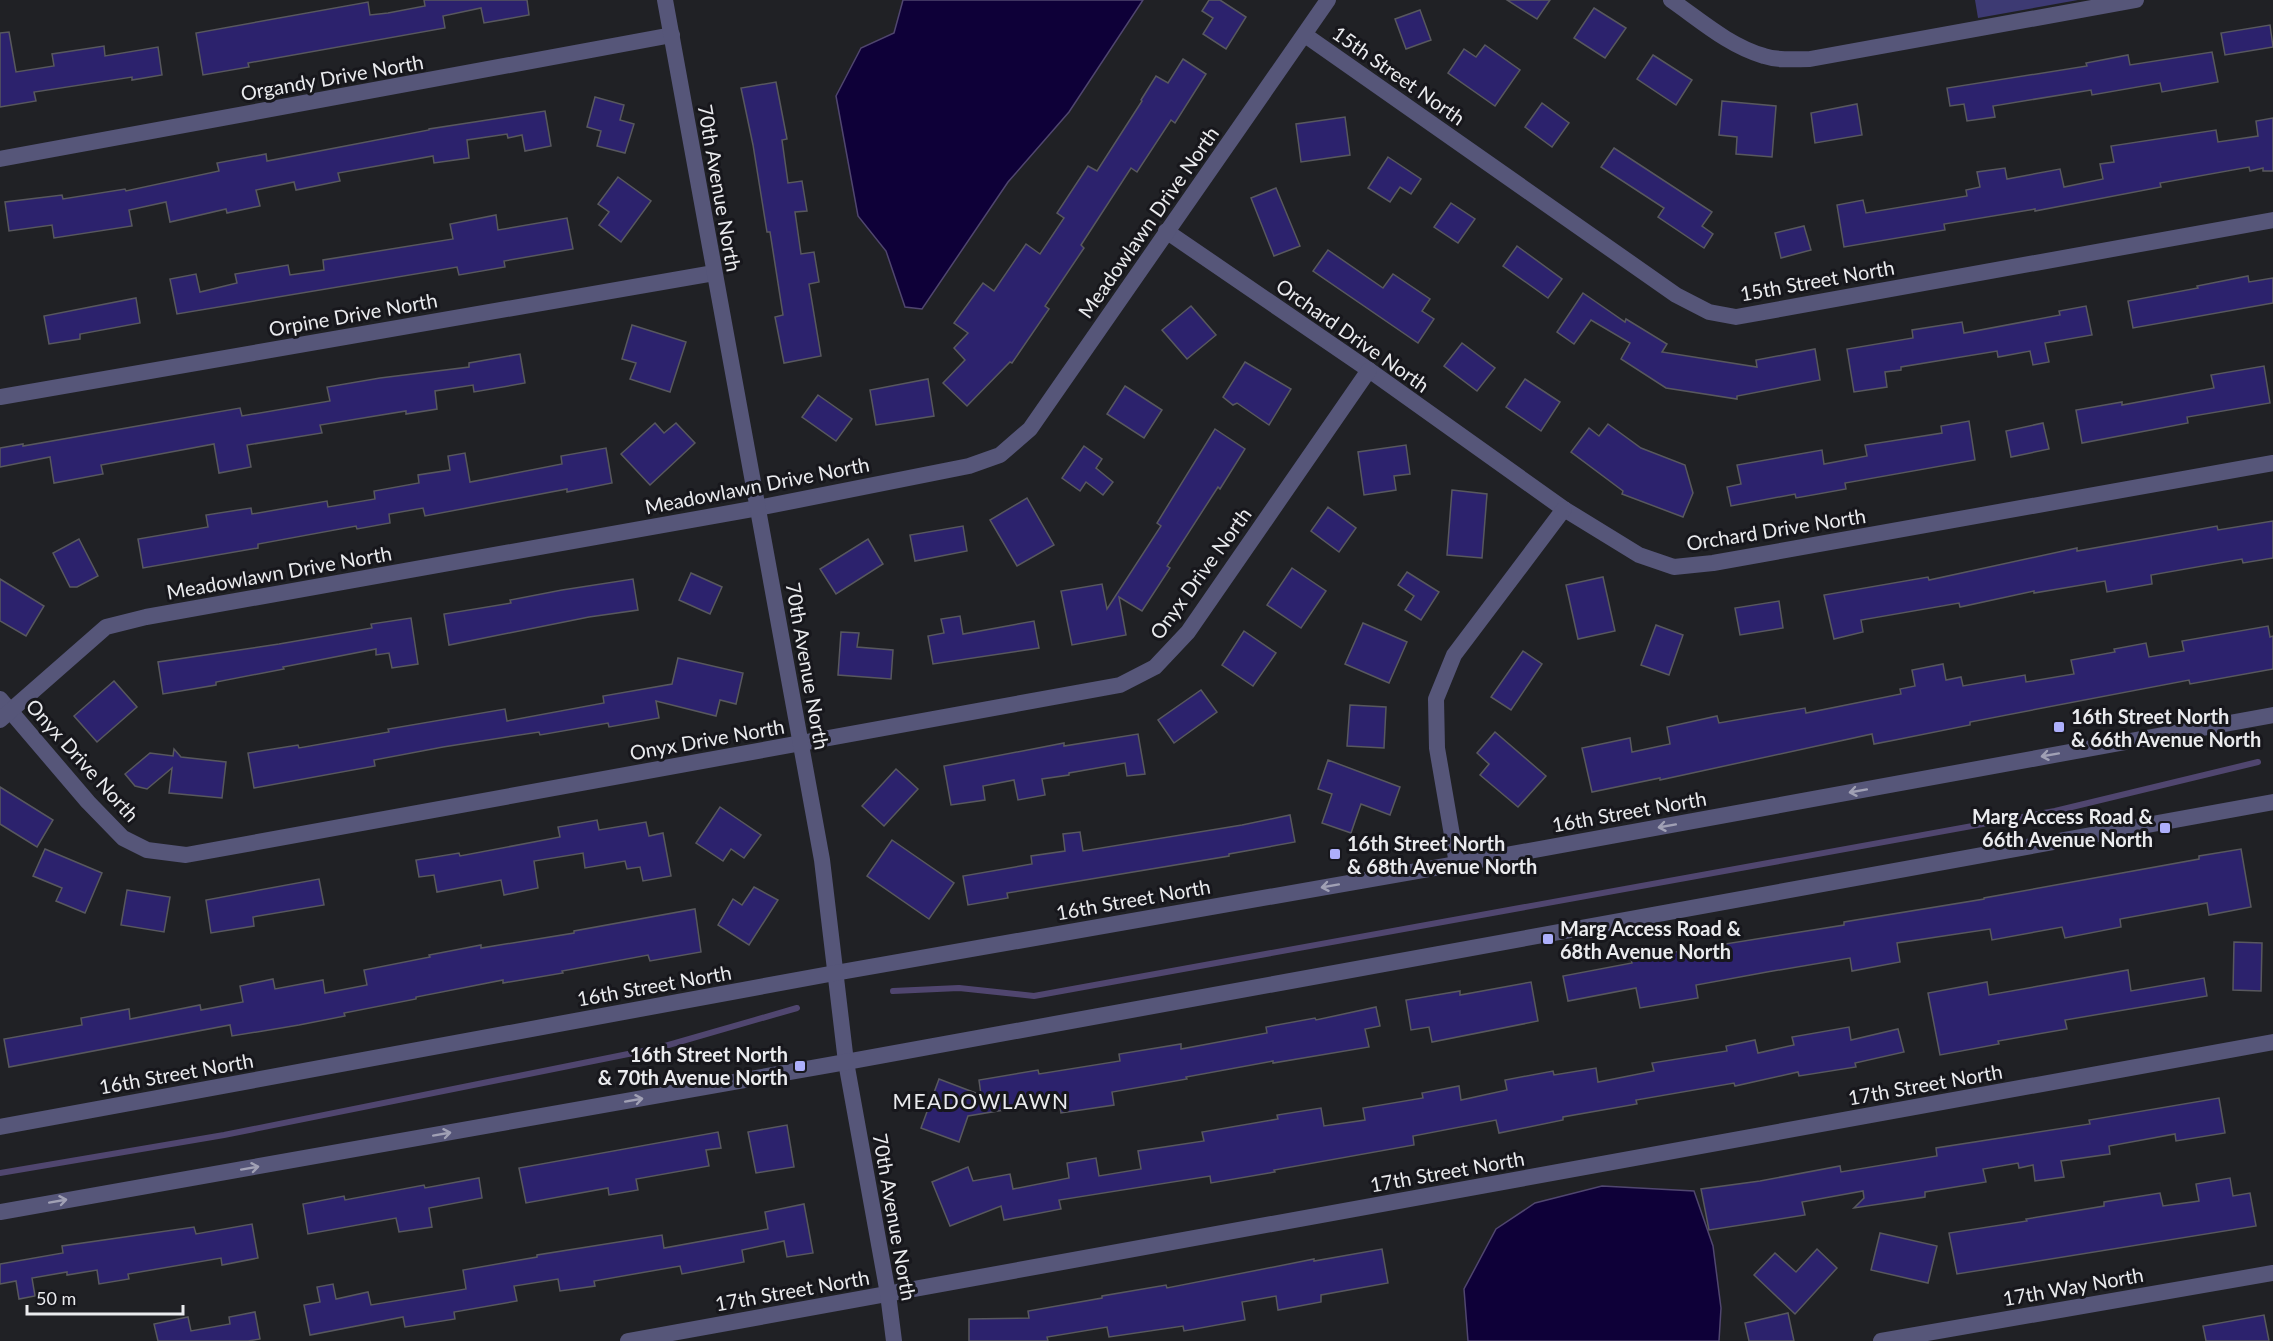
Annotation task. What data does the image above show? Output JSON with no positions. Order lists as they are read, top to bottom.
{
  "streets": {
    "street": [
      "15th Street North",
      "Organdy Drive North",
      "70th Avenue North",
      "Meadowlawn Drive North",
      "Orpine Drive North",
      "Orchard Drive North",
      "Onyx Drive North",
      "16th Street North",
      "17th Street North",
      "17th Way North"
    ]
  },
  "crossings": [
    ["15th Street North", "Meadowlawn Drive North"],
    ["Organdy Drive North", "70th Avenue North"],
    ["70th Avenue North", "Meadowlawn Drive North"],
    ["70th Avenue North", "Orpine Drive North"],
    ["70th Avenue North", "Onyx Drive North"],
    ["70th Avenue North", "16th Street North"],
    ["70th Avenue North", "17th Street North"],
    ["Meadowlawn Drive North", "Orchard Drive North"],
    ["Meadowlawn Drive North", "Onyx Drive North"],
    ["Orchard Drive North", "Onyx Drive North"]
  ],
  "districts": ["MEADOWLAWN"],
  "places": {
    "transit": [
      "16th Street North & 66th Avenue North",
      "Marg Access Road & 66th Avenue North",
      "16th Street North & 68th Avenue North",
      "Marg Access Road & 68th Avenue North",
      "16th Street North & 70th Avenue North"
    ]
  },
  "scale_bar": "50 m"
}
